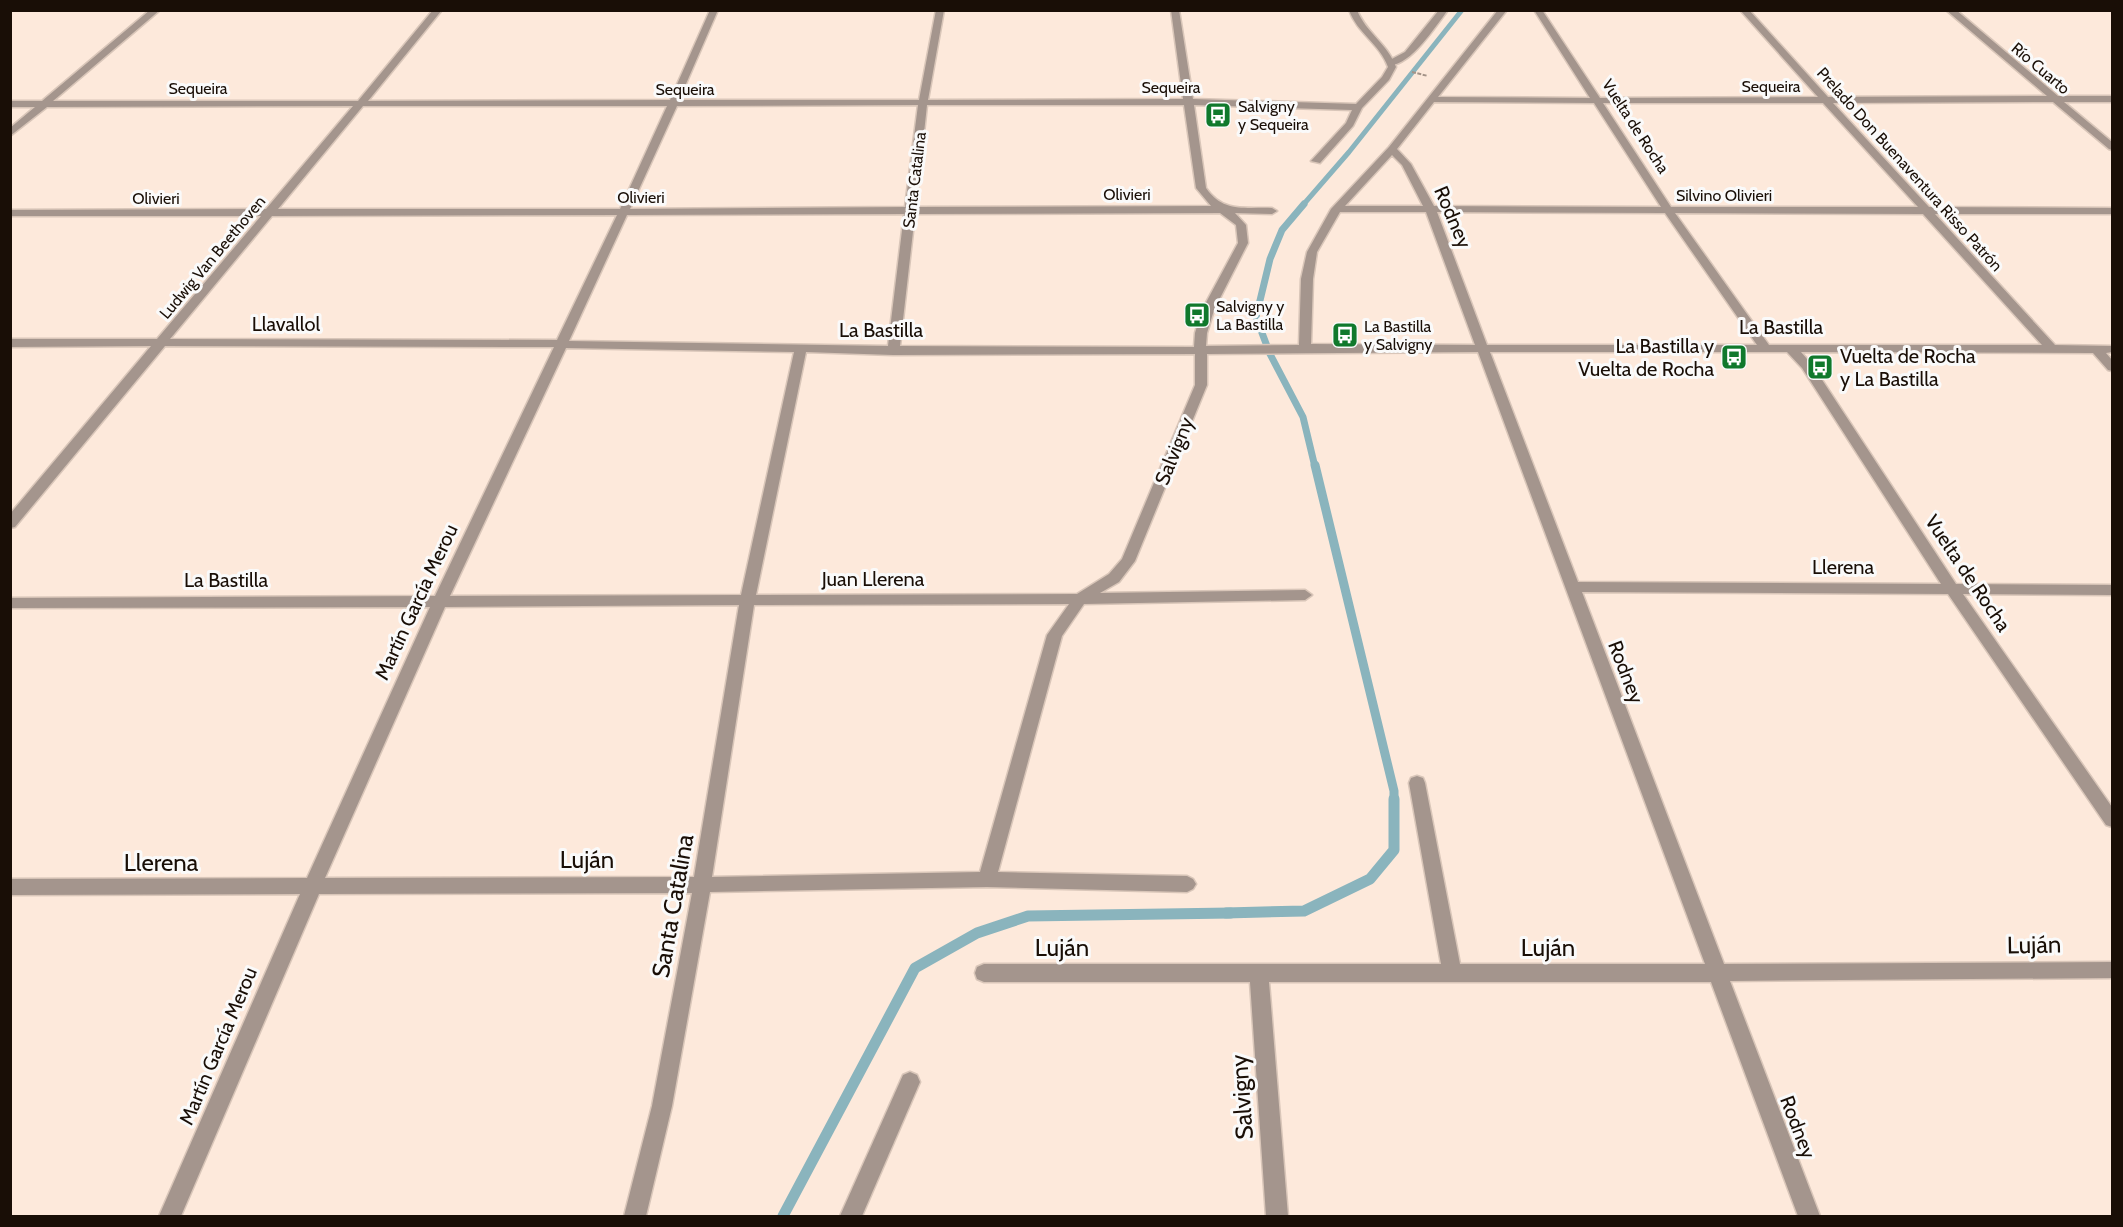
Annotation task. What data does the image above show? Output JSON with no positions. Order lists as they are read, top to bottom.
{
  "streets": {
    "street": [
      "Río Cuarto",
      "Sequeira",
      "Vuelta de Rocha",
      "Prelado Don Buenaventura Risso Patrón",
      "Santa Catalina",
      "Olivieri",
      "Silvino Olivieri",
      "Rodney",
      "Ludwig Van Beethoven",
      "Llavallol",
      "La Bastilla",
      "Salvigny",
      "Llerena",
      "Juan Llerena",
      "Martín García Merou",
      "Luján"
    ]
  },
  "crossings": [
    ["Río Cuarto", "Sequeira"],
    ["Sequeira", "Vuelta de Rocha"],
    ["Sequeira", "Prelado Don Buenaventura Risso Patrón"],
    ["Sequeira", "Santa Catalina"],
    ["Sequeira", "Ludwig Van Beethoven"],
    ["Sequeira", "Salvigny"],
    ["Sequeira", "Martín García Merou"],
    ["Vuelta de Rocha", "Silvino Olivieri"],
    ["Vuelta de Rocha", "La Bastilla"],
    ["Vuelta de Rocha", "Llerena"],
    ["Prelado Don Buenaventura Risso Patrón", "Silvino Olivieri"],
    ["Prelado Don Buenaventura Risso Patrón", "La Bastilla"],
    ["Santa Catalina", "Olivieri"],
    ["Santa Catalina", "La Bastilla"],
    ["Santa Catalina", "Juan Llerena"],
    ["Santa Catalina", "Luján"],
    ["Olivieri", "Ludwig Van Beethoven"],
    ["Olivieri", "Salvigny"],
    ["Olivieri", "Martín García Merou"],
    ["Silvino Olivieri", "Rodney"],
    ["Rodney", "La Bastilla"],
    ["Rodney", "Llerena"],
    ["Rodney", "Luján"],
    ["Ludwig Van Beethoven", "Llavallol"],
    ["Llavallol", "La Bastilla"],
    ["Llavallol", "Martín García Merou"],
    ["La Bastilla", "Salvigny"],
    ["La Bastilla", "Juan Llerena"],
    ["La Bastilla", "Martín García Merou"],
    ["Salvigny", "Juan Llerena"],
    ["Salvigny", "Luján"],
    ["Llerena", "Martín García Merou"],
    ["Llerena", "Luján"],
    ["Juan Llerena", "Martín García Merou"],
    ["Martín García Merou", "Luján"]
  ],
  "places": {
    "bus stop": [
      "Salvigny y Sequeira",
      "Salvigny y La Bastilla",
      "La Bastilla y Salvigny",
      "La Bastilla y Vuelta de Rocha",
      "Vuelta de Rocha y La Bastilla"
    ]
  }
}
